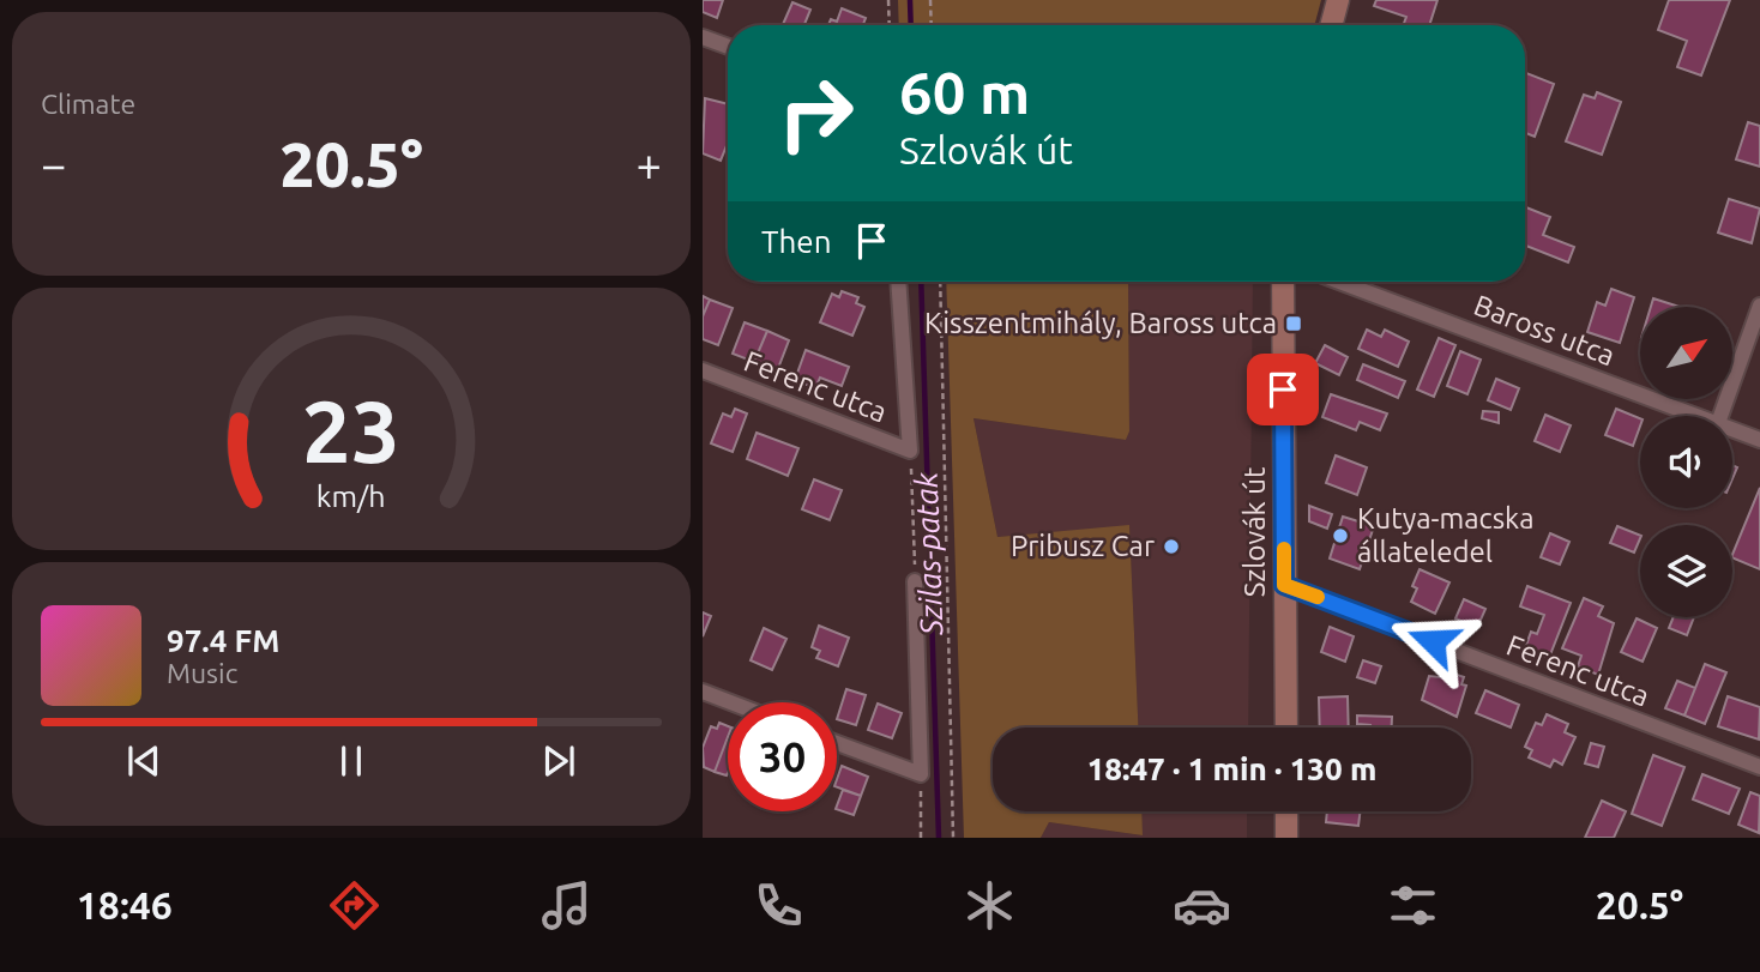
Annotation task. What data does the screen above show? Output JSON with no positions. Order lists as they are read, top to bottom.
{
  "streets": {
    "main road": ["Szlovák út"],
    "street": ["Baross utca", "Ferenc utca"]
  },
  "crossings": [
    ["Ferenc utca", "Szlovák út"]
  ],
  "water": ["Szilas-patak"],
  "places": {
    "transit": ["Kisszentmihály, Baross utca"],
    "other": ["Kutya-macska állateledel", "Pribusz Car"]
  },
  "north": "top right",
  "page": {
    "tile": "Climate",
    "turn": ["60 m", "Szlovák út"],
    "heat": ["−", "20.5°", "+"],
    "then": "Then",
    "song": ["97.4 FM", "Music"],
    "limit": "30",
    "trip": "18:47 · 1 min · 130 m",
    "tabs": ["18:46", "20.5°"],
    "gauge": ["23", "km/h"]
  }
}
